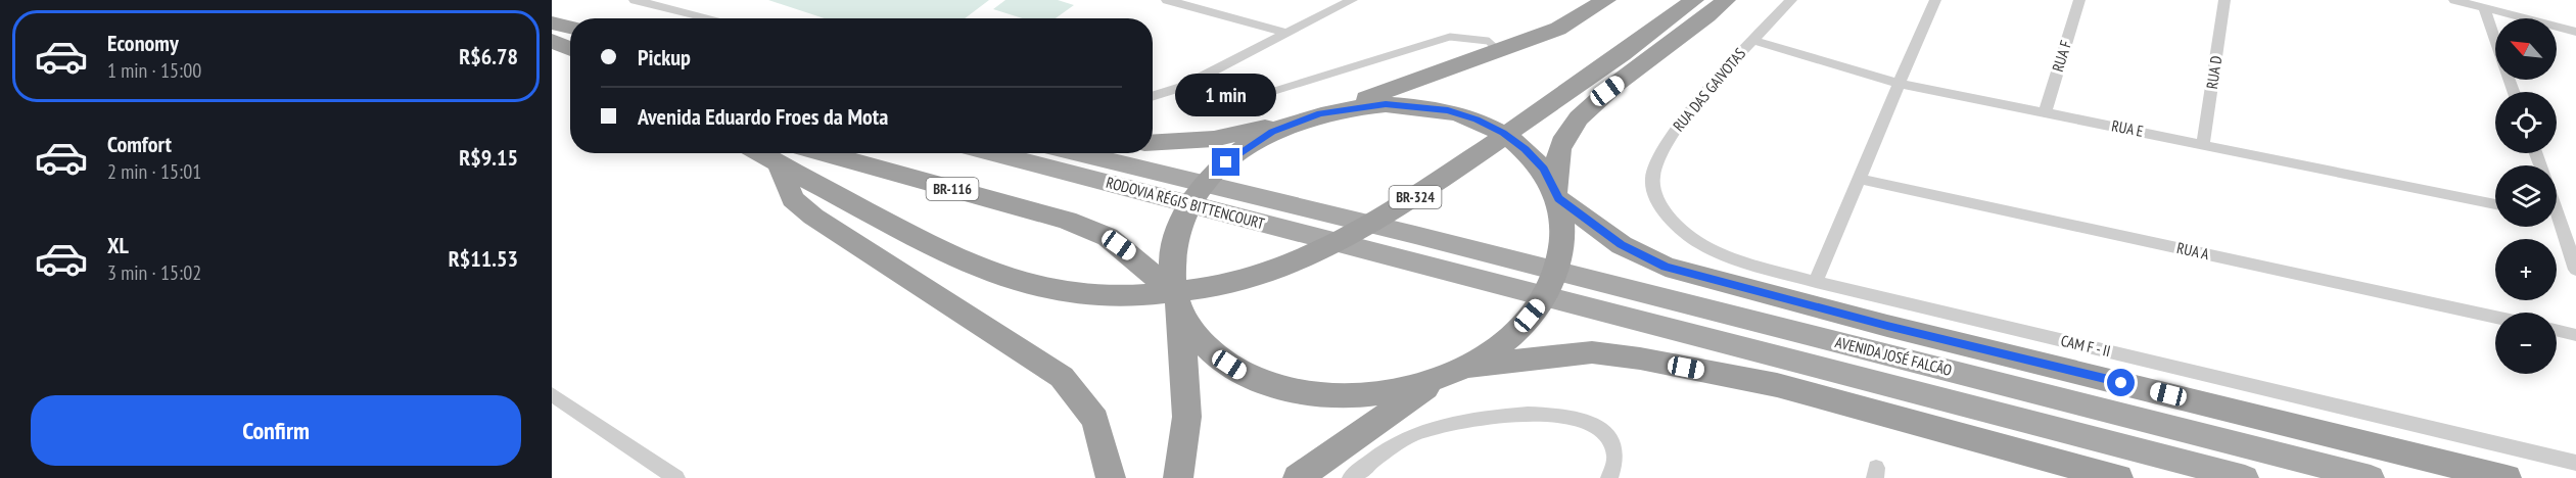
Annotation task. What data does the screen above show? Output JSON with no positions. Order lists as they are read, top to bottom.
{
  "streets": {
    "highway": ["BR-116", "BR-324"],
    "main road": ["RODOVIA RÉGIS BITTENCOURT", "AVENIDA JOSÉ FALCÃO"],
    "street": [
      "RUA F",
      "RUA D",
      "RUA DAS GAIVOTAS",
      "RUA E",
      "RUA A",
      "CAM F - II"
    ]
  },
  "crossings": [
    ["RUA F", "RUA E"],
    ["RUA D", "RUA E"],
    ["RUA DAS GAIVOTAS", "RUA E"],
    ["RUA DAS GAIVOTAS", "CAM F - II"],
    ["BR-116", "BR-324"],
    ["RODOVIA RÉGIS BITTENCOURT", "AVENIDA JOSÉ FALCÃO"]
  ],
  "north": "top left",
  "page": {
    "list": [
      {
        "name": "Economy",
        "note": "1 min · 15:00",
        "value": "R$6.78"
      },
      {
        "name": "Comfort",
        "note": "2 min · 15:01",
        "value": "R$9.15"
      },
      {
        "name": "XL",
        "note": "3 min · 15:02",
        "value": "R$11.53"
      }
    ],
    "map_buttons": ["+", "−"],
    "banner": ["Pickup", "Avenida Eduardo Froes da Mota"],
    "bubble": "1 min",
    "buttons": "Confirm"
  }
}
